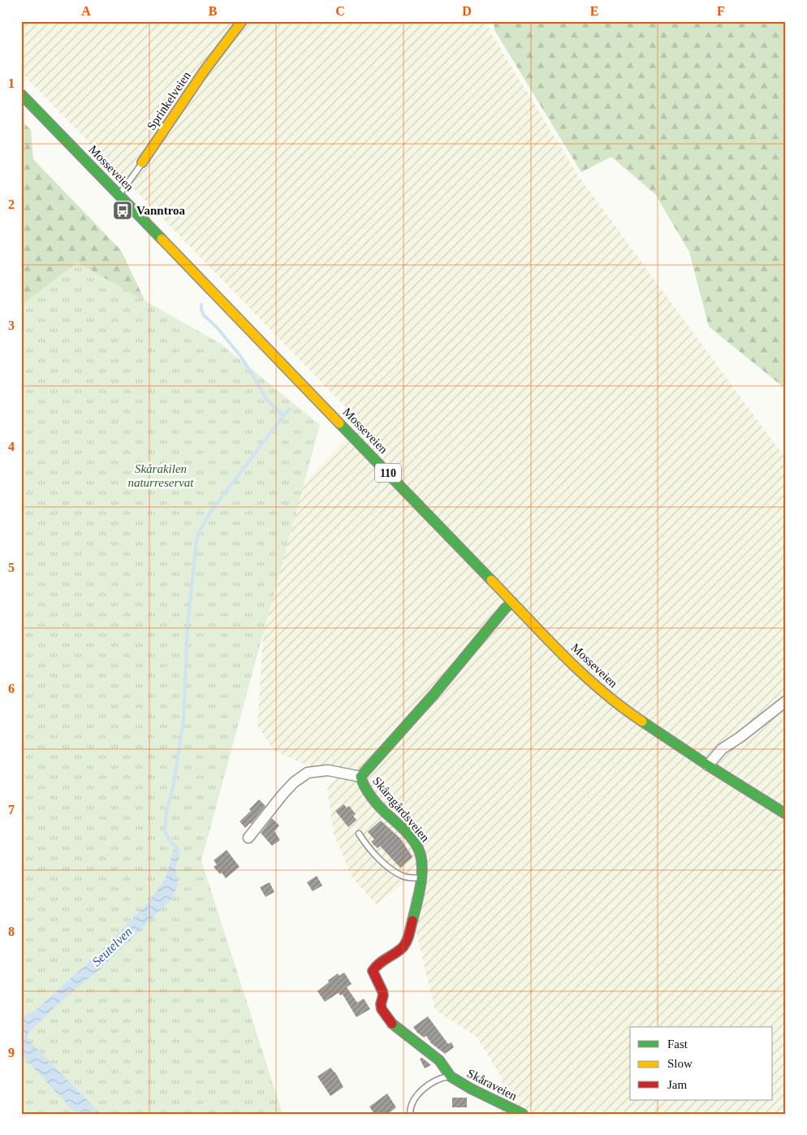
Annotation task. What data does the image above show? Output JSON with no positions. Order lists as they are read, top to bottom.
{
  "streets": {
    "main road": [
      "Sprinkelveien",
      "Mosseveien",
      "110",
      "Skåragårdsveien",
      "Skåraveien"
    ]
  },
  "crossings": [
    ["Sprinkelveien", "Mosseveien"],
    ["Mosseveien", "Skåragårdsveien"],
    ["Skåragårdsveien", "Skåraveien"]
  ],
  "water": ["Seutelven"],
  "parks": ["Skårakilen naturreservat"],
  "places": {
    "bus stop": ["Vanntroa"]
  },
  "legend": ["Fast", "Slow", "Jam"],
  "grid": {
    "columns": [
      "A",
      "B",
      "C",
      "D",
      "E",
      "F"
    ],
    "rows": [
      "1",
      "2",
      "3",
      "4",
      "5",
      "6",
      "7",
      "8",
      "9"
    ]
  }
}
